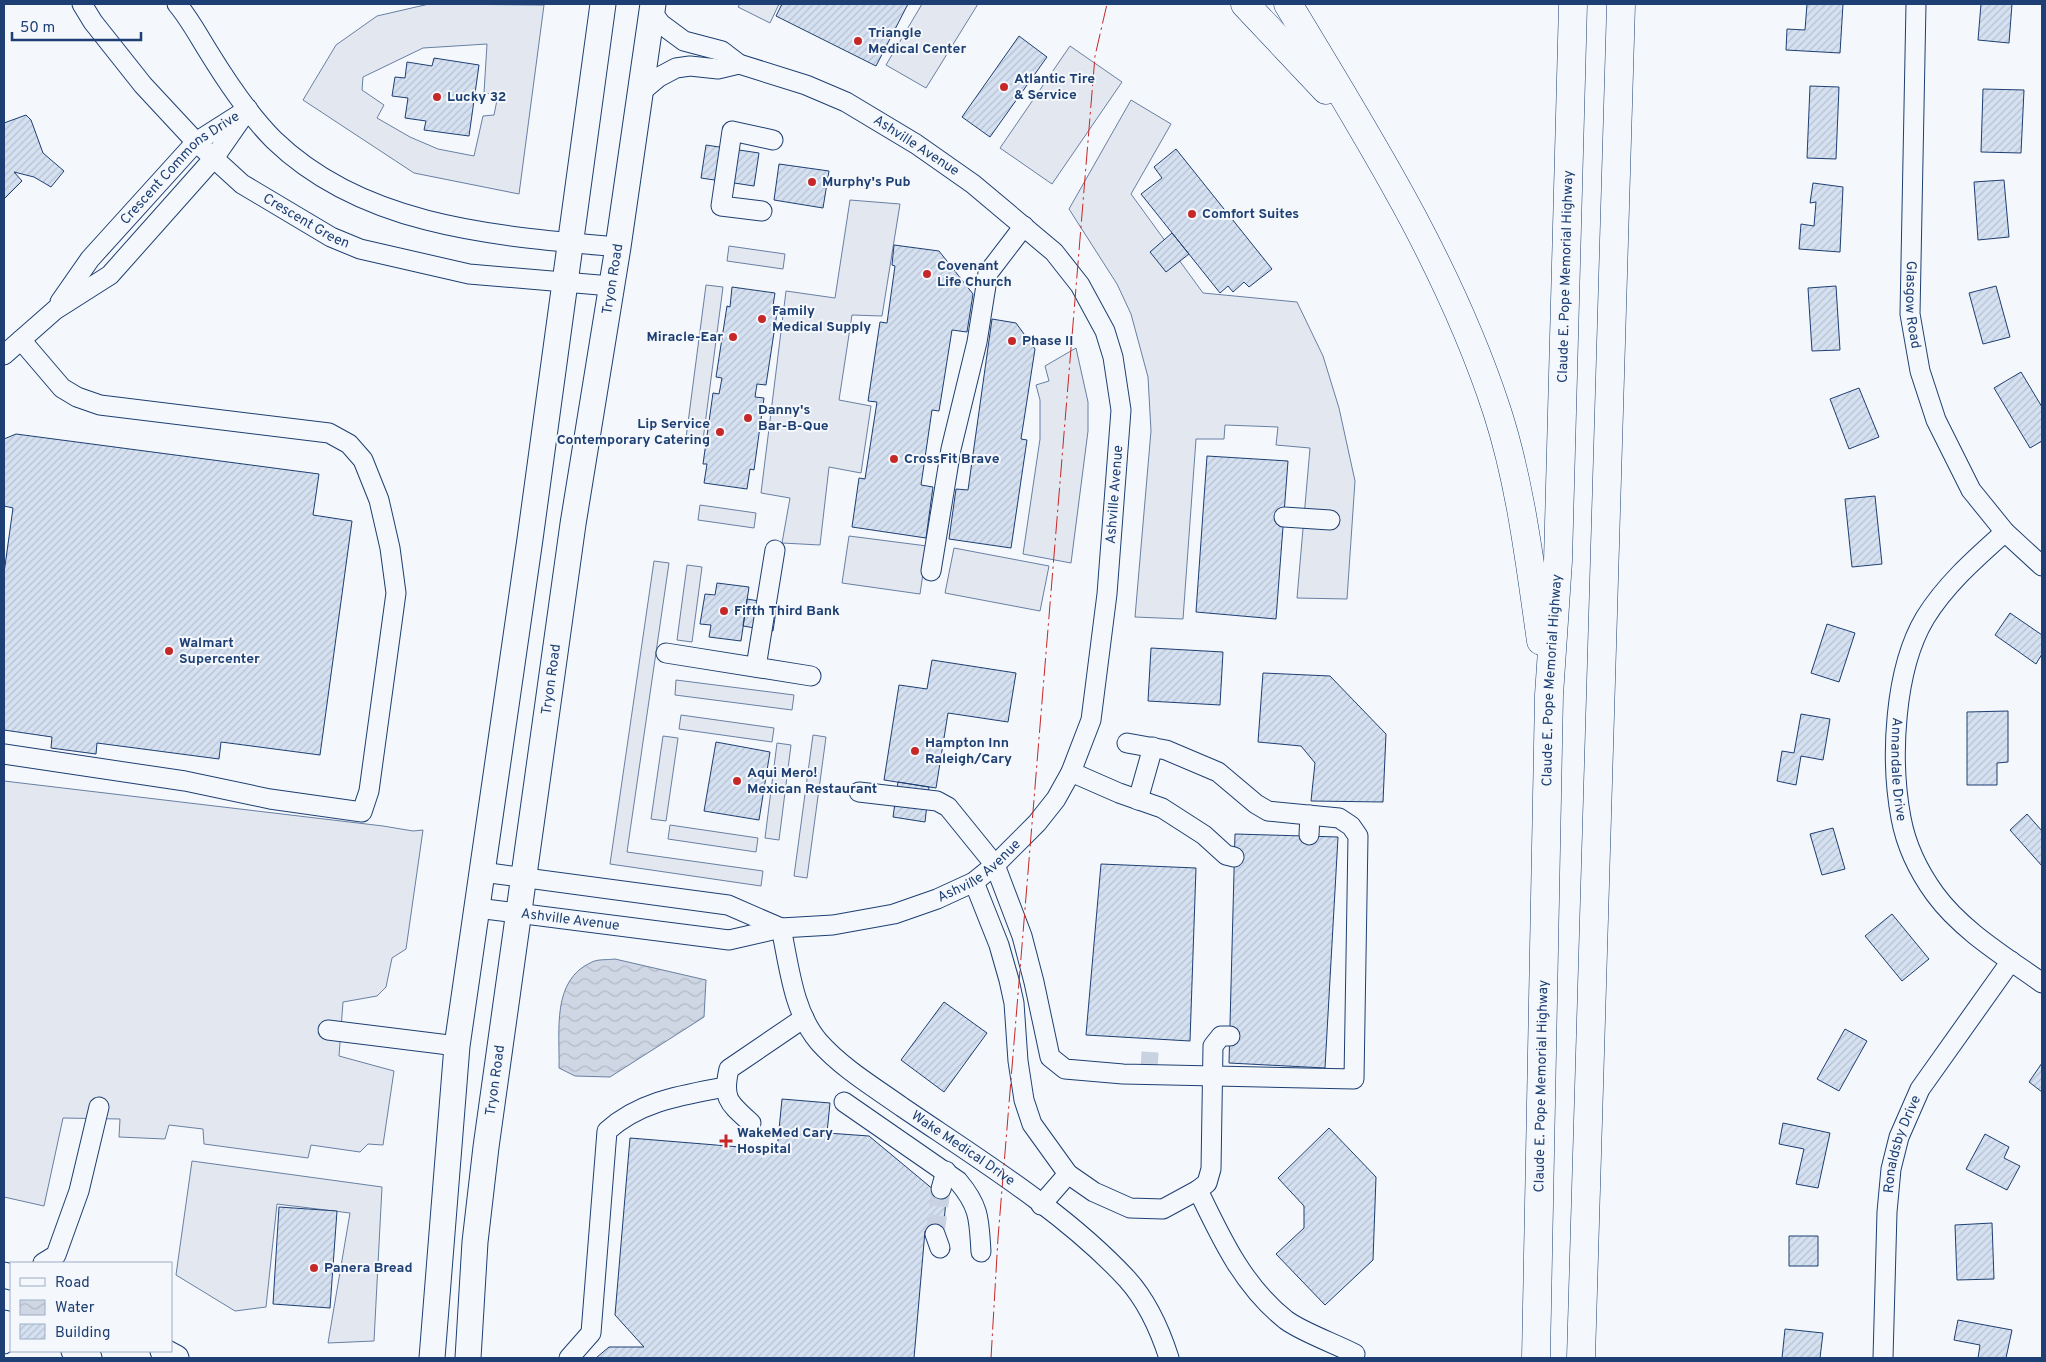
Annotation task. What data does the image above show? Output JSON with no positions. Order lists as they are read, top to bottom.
{
  "streets": {
    "highway": ["Claude E. Pope Memorial Highway"],
    "main road": ["Tryon Road"],
    "street": [
      "Ashville Avenue",
      "Crescent Commons Drive",
      "Crescent Green",
      "Glasgow Road",
      "Annandale Drive",
      "Ronaldsby Drive",
      "Wake Medical Drive"
    ]
  },
  "crossings": [
    ["Ashville Avenue", "Tryon Road"],
    ["Ashville Avenue", "Wake Medical Drive"],
    ["Crescent Commons Drive", "Crescent Green"],
    ["Crescent Green", "Tryon Road"],
    ["Glasgow Road", "Annandale Drive"],
    ["Annandale Drive", "Ronaldsby Drive"]
  ],
  "places": {
    "other": [
      "Triangle Medical Center",
      "Atlantic Tire & Service",
      "Lucky 32",
      "Murphy's Pub",
      "Comfort Suites",
      "Covenant Life Church",
      "Family Medical Supply",
      "Miracle-Ear",
      "Phase II",
      "Danny's Bar-B-Que",
      "Lip Service Contemporary Catering",
      "CrossFit Brave",
      "Fifth Third Bank",
      "Walmart Supercenter",
      "Hampton Inn Raleigh/Cary",
      "Aqui Mero! Mexican Restaurant",
      "Panera Bread"
    ],
    "health": ["WakeMed Cary Hospital"]
  },
  "legend": ["Road", "Water", "Building"],
  "scale_bar": "50 m"
}
